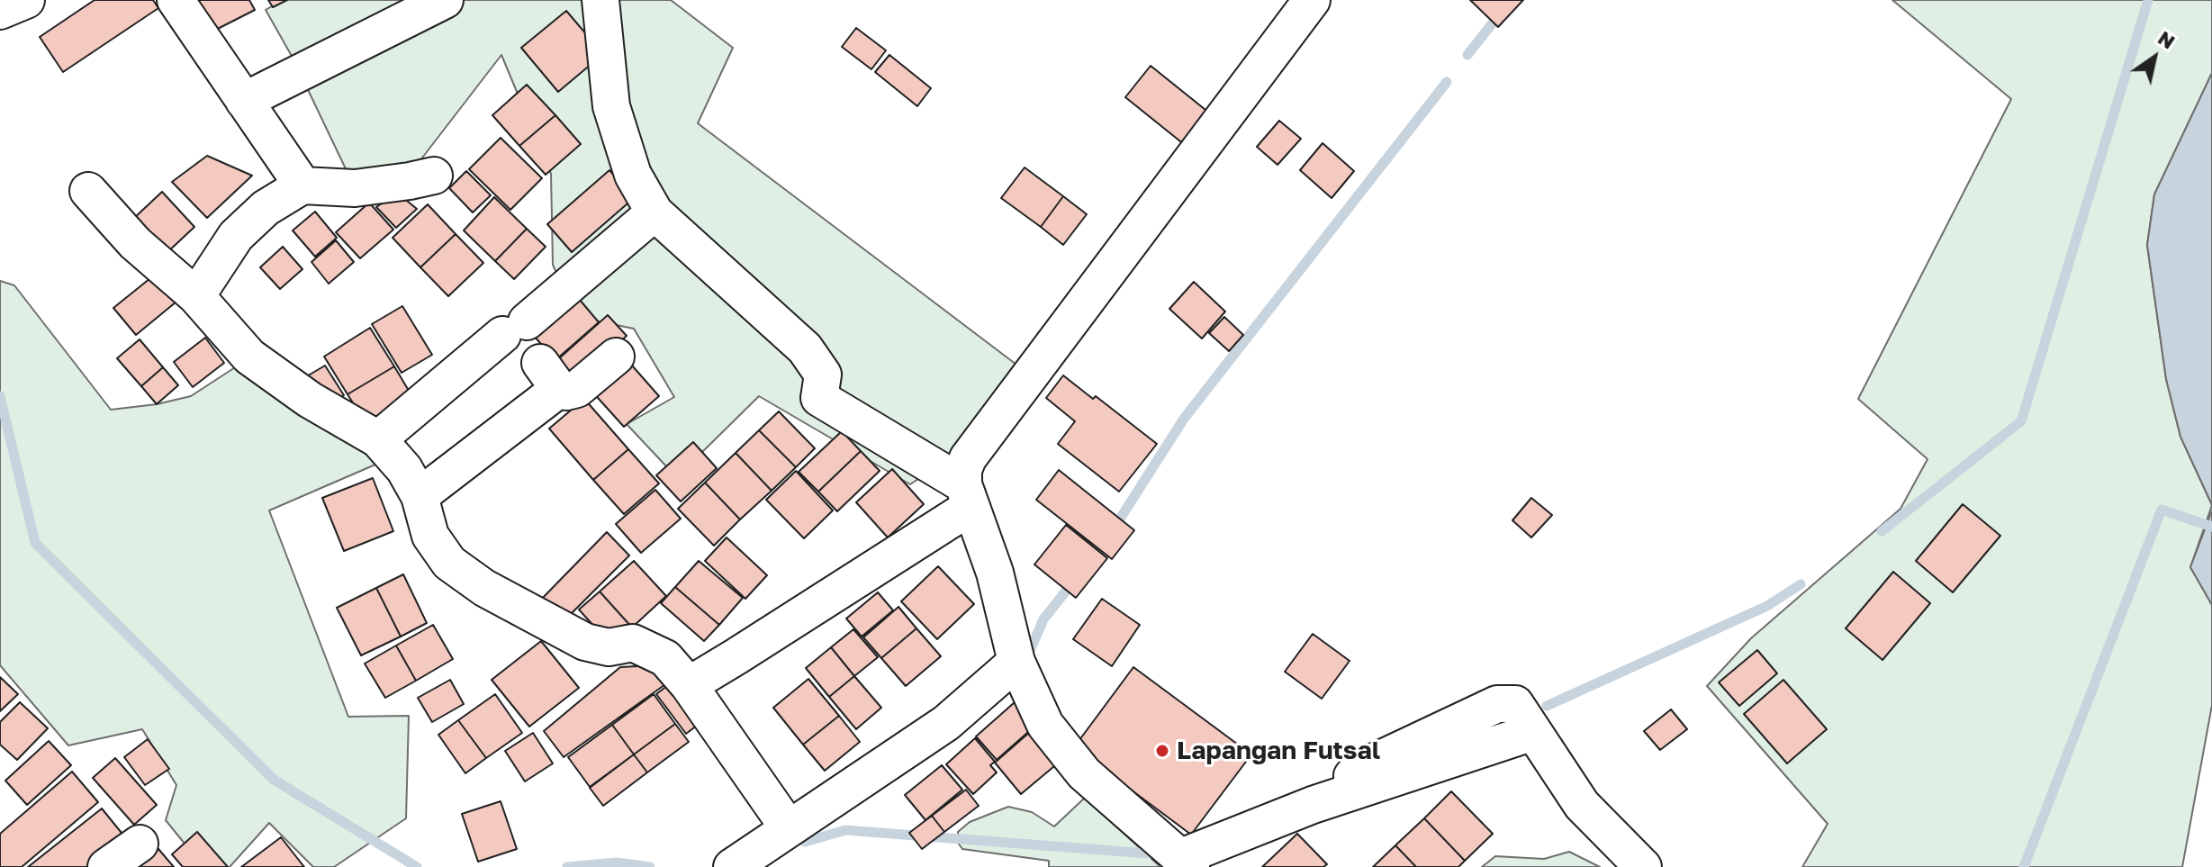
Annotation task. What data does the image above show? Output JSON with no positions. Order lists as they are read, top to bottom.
{
  "places": ["Lapangan Futsal"],
  "north": "top right"
}
